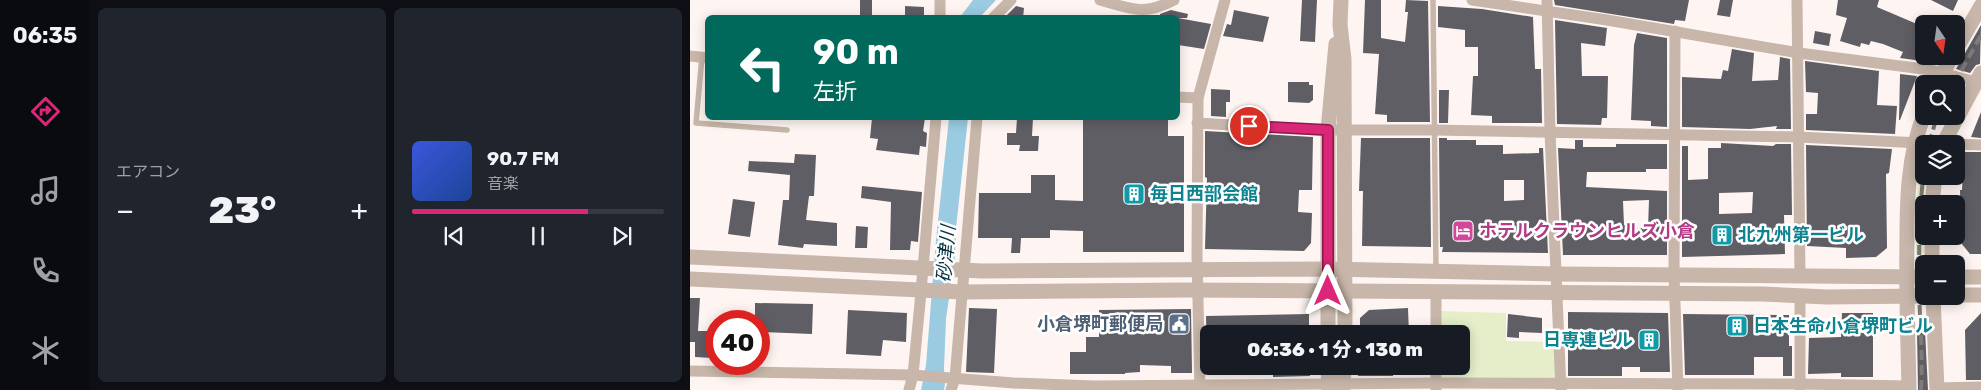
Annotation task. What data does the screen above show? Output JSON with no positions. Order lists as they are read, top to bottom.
{
  "water": ["砂津川"],
  "places": {
    "building": [
      "毎日西部会館",
      "北九州第一ビル",
      "日本生命小倉堺町ビル",
      "日専連ビル"
    ],
    "hotel": ["ホテルクラウンヒルズ小倉"],
    "public building": ["小倉堺町郵便局"]
  },
  "north": "bottom",
  "page": {
    "tabs": "06:35",
    "tile": "エアコン",
    "map_buttons": ["+", "−"],
    "turn": ["90 m", "左折"],
    "song": ["90.7 FM", "音楽"],
    "heat": ["−", "23°", "+"],
    "limit": "40",
    "trip": "06:36 · 1 分 · 130 m"
  }
}
